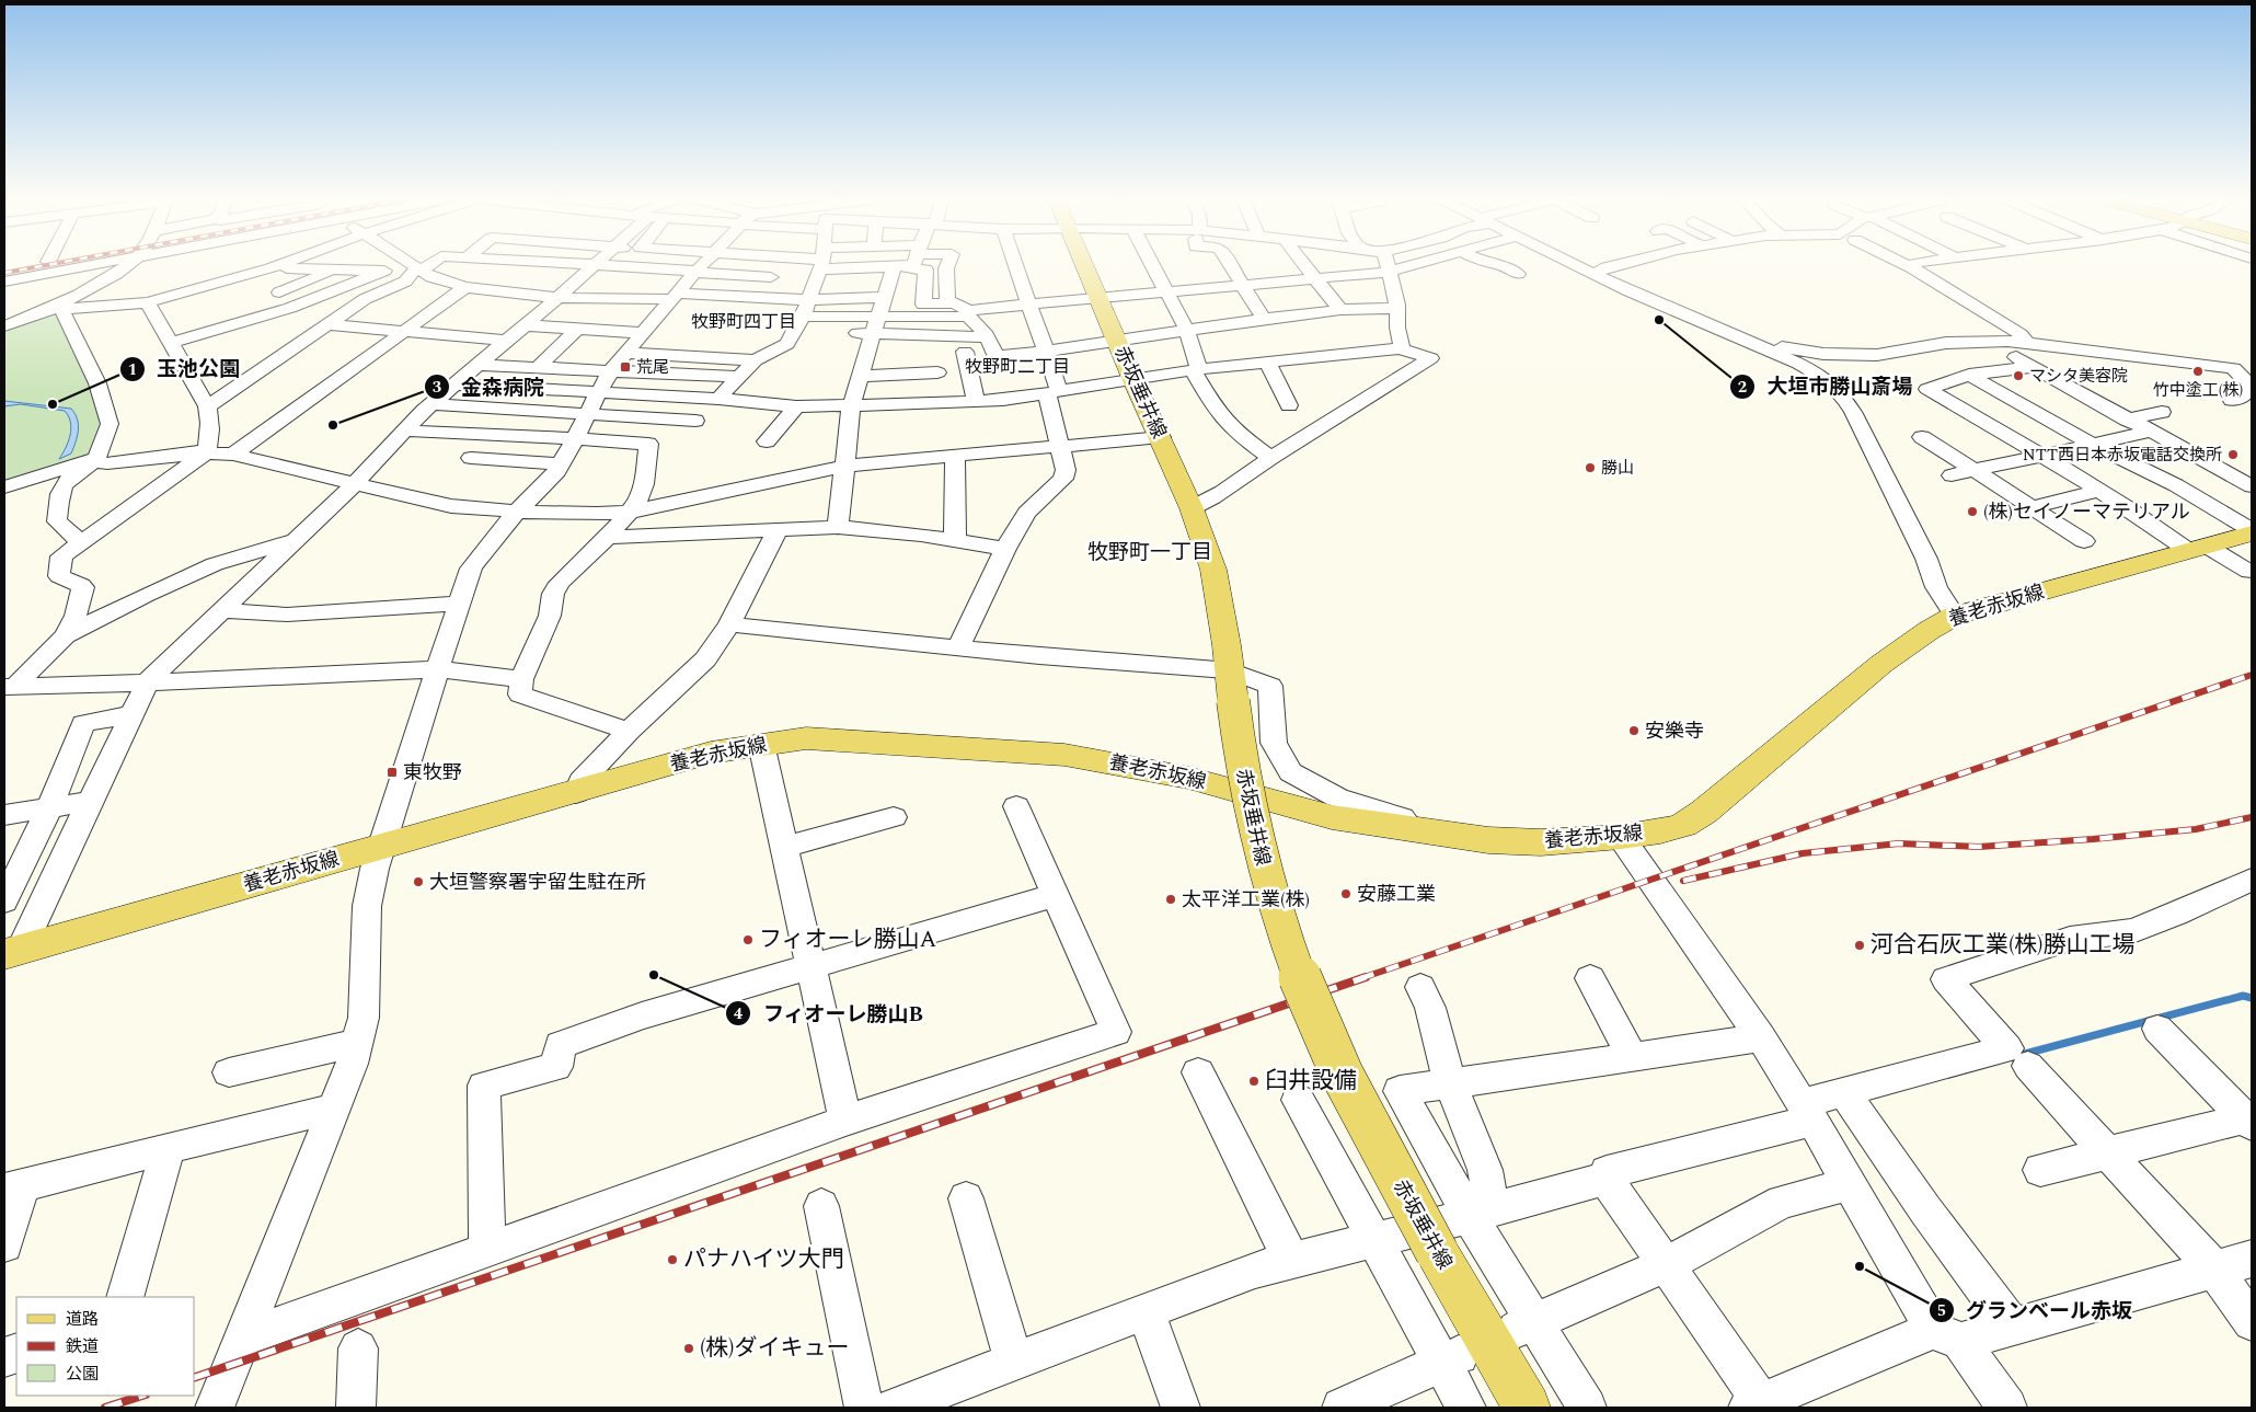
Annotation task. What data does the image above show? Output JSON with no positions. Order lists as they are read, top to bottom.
{
  "streets": {
    "main road": ["赤坂垂井線", "養老赤坂線"]
  },
  "districts": ["牧野町四丁目", "牧野町二丁目", "牧野町一丁目"],
  "places": {
    "other": [
      "大垣市勝山斎場",
      "竹中塗工(株)",
      "マシタ美容院",
      "玉池公園",
      "金森病院",
      "NTT西日本赤坂電話交換所",
      "勝山",
      "(株)セイノーマテリアル",
      "安樂寺",
      "大垣警察署宇留生駐在所",
      "安藤工業",
      "太平洋工業(株)",
      "フィオーレ勝山A",
      "河合石灰工業(株)勝山工場",
      "フィオーレ勝山B",
      "臼井設備",
      "パナハイツ大門",
      "グランベール赤坂",
      "(株)ダイキュー"
    ],
    "transit": ["荒尾", "東牧野"]
  },
  "legend": ["道路", "鉄道", "公園"]
}
